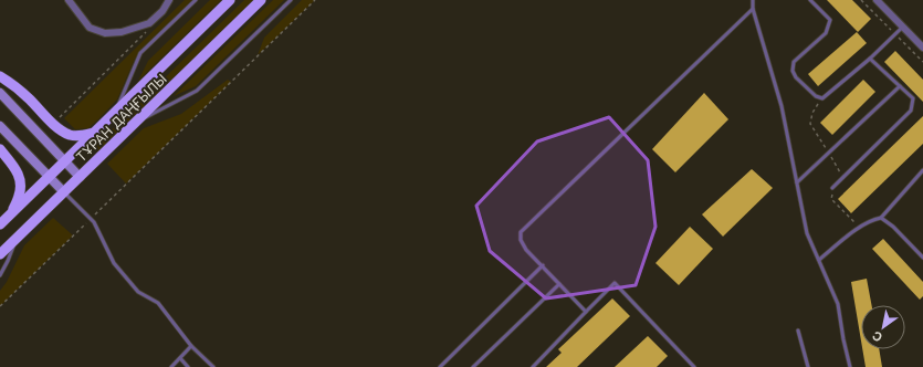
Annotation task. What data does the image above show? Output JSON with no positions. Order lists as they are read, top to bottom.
{
  "streets": {
    "main road": ["ТҰРАН ДАҢҒЫЛЫ"]
  },
  "north": "bottom left"
}
